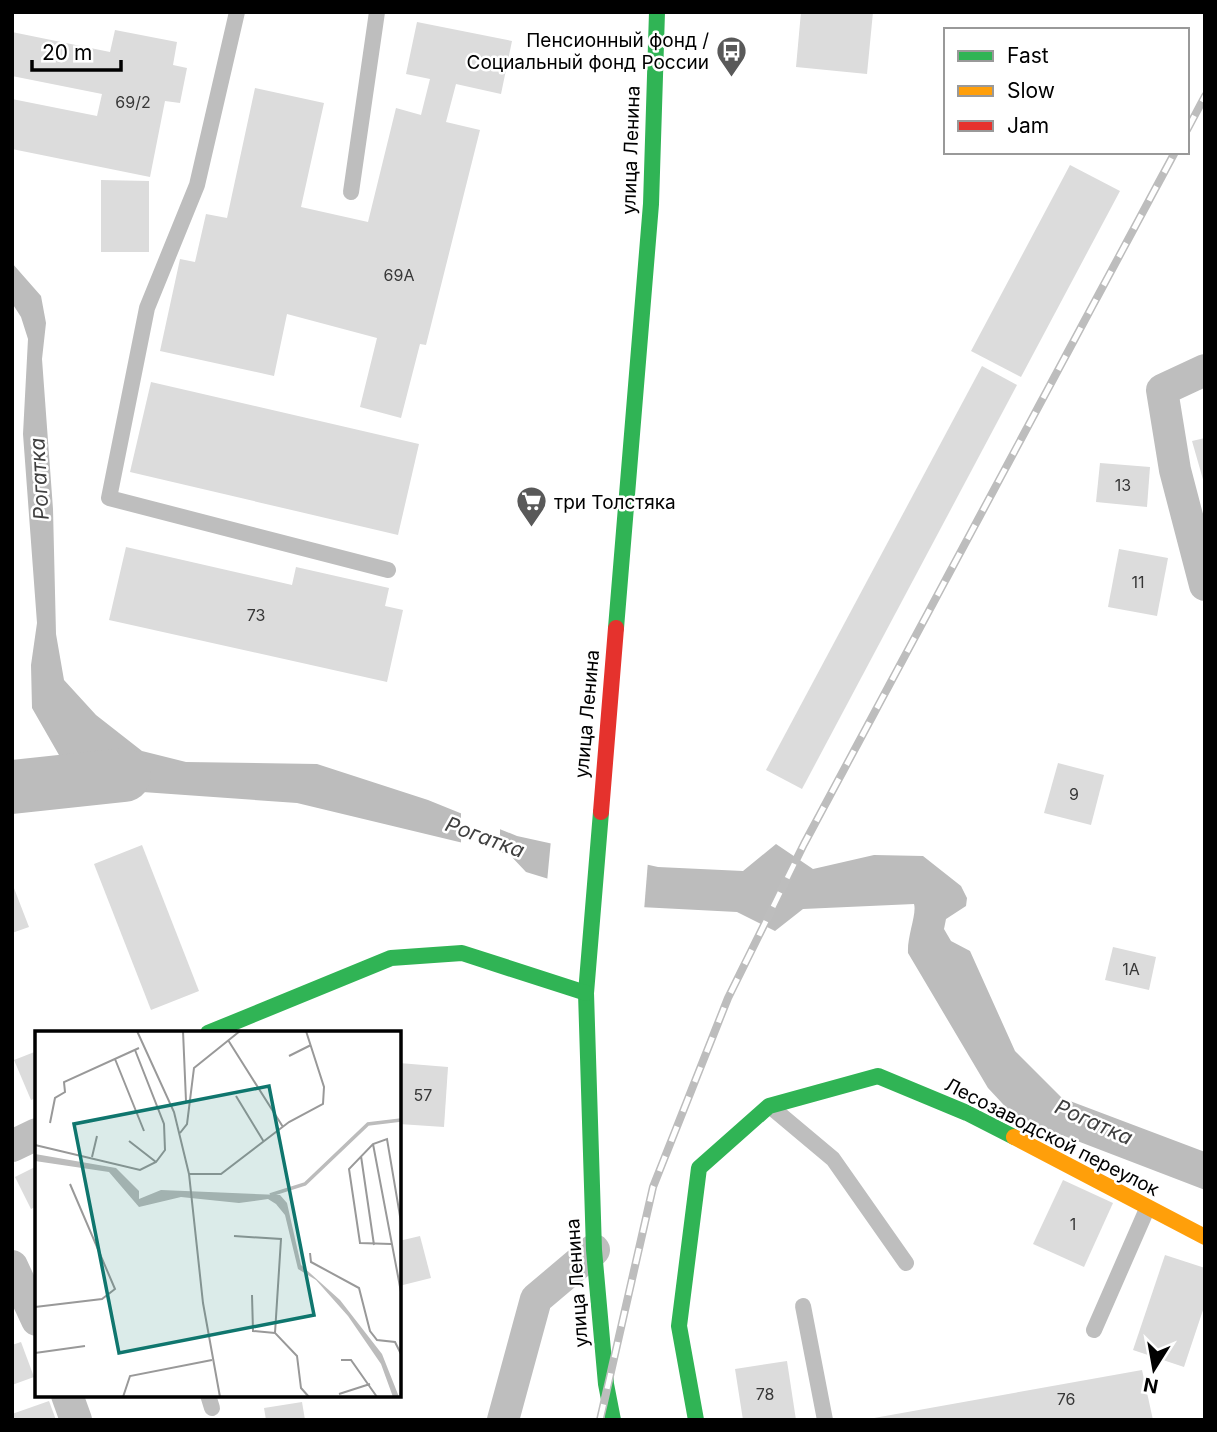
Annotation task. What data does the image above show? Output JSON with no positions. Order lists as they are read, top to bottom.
{
  "streets": {
    "main road": ["улица Ленина", "Лесозаводской переулок"]
  },
  "water": ["Рогатка"],
  "places": {
    "bus stop": ["Пенсионный фонд / Социальный фонд России"],
    "supermarket": ["три Толстяка"]
  },
  "house_numbers": [
    "69/2",
    "69А",
    "13",
    "11",
    "73",
    "9",
    "1А",
    "57",
    "1",
    "78",
    "76"
  ],
  "legend": ["Fast", "Slow", "Jam"],
  "scale_bar": "20 m",
  "north": "bottom"
}
